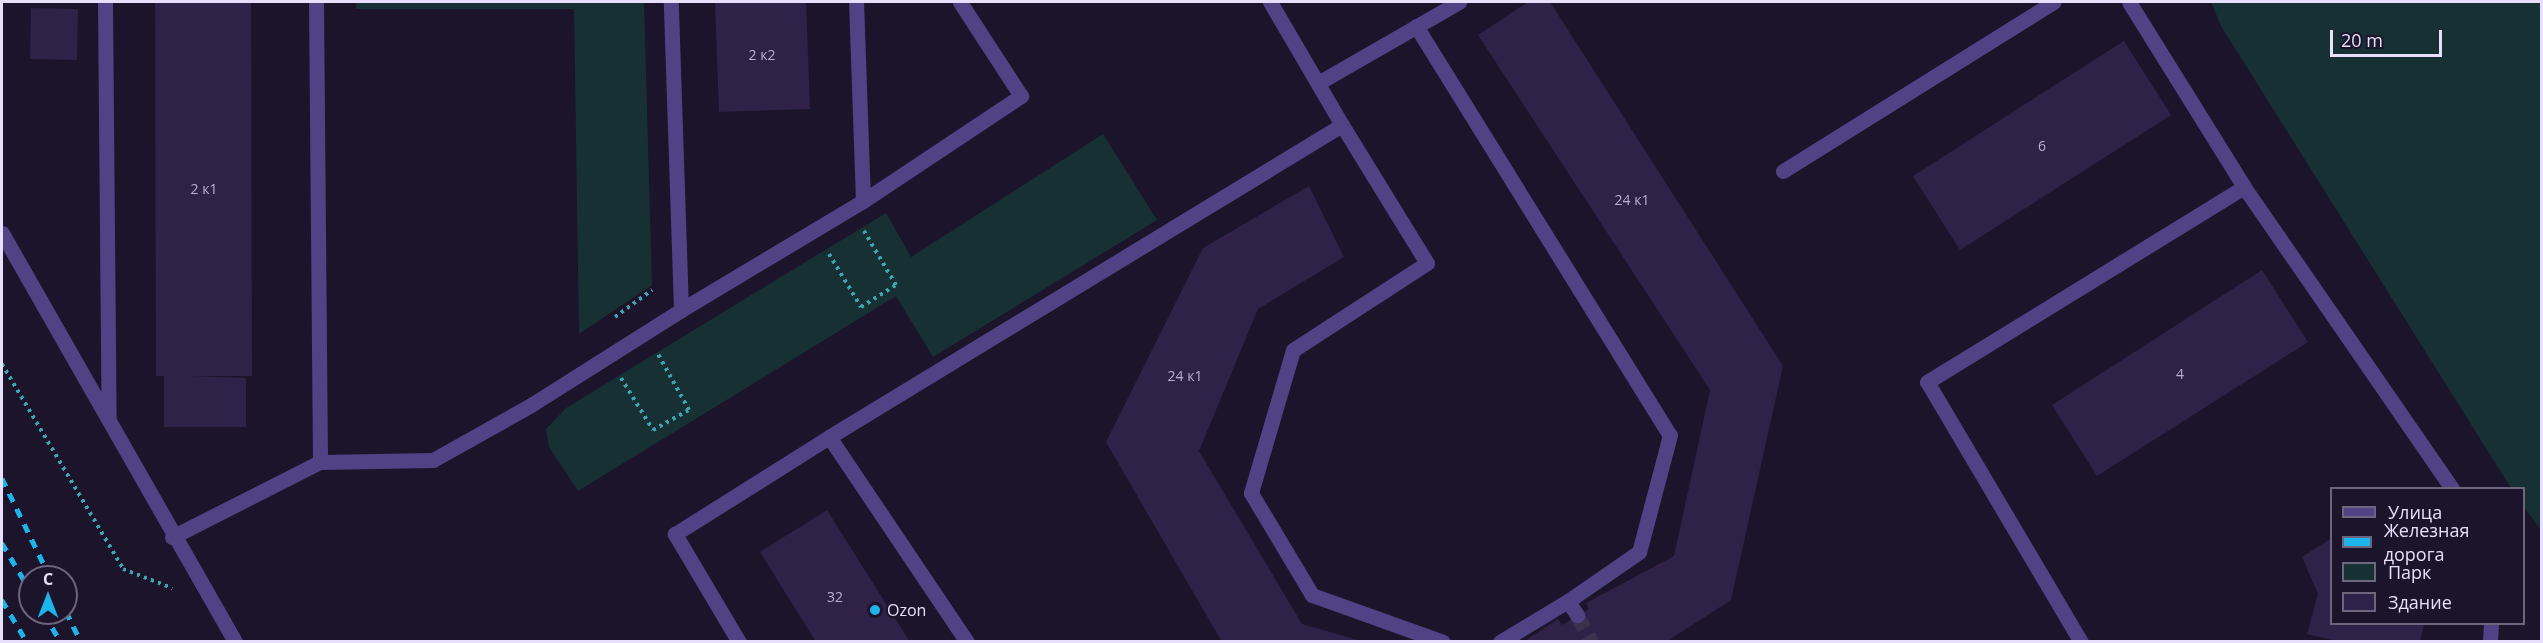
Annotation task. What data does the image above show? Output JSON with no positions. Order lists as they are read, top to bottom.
{
  "places": ["Ozon"],
  "house_numbers": [
    "2 к2",
    "6",
    "2 к1",
    "24 к1",
    "4",
    "24 к1",
    "32"
  ],
  "legend": [
    "Улица",
    "Железная дорога",
    "Парк",
    "Здание"
  ],
  "scale_bar": "20 m",
  "north": "top"
}
